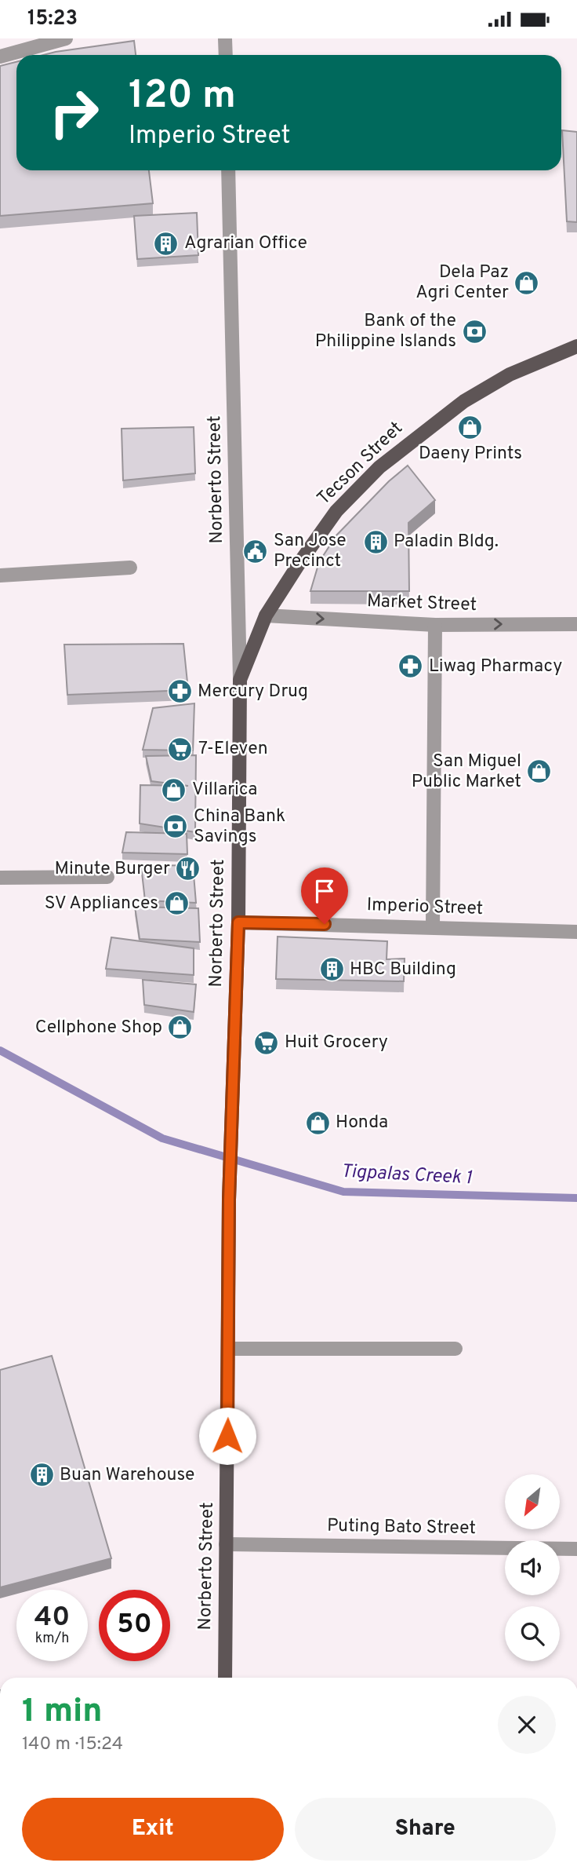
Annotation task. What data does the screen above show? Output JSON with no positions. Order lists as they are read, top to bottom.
{
  "streets": {
    "main road": ["Tecson Street", "Norberto Street"],
    "street": ["Market Street", "Imperio Street", "Puting Bato Street"]
  },
  "crossings": [
    ["Tecson Street", "Norberto Street"],
    ["Tecson Street", "Market Street"],
    ["Norberto Street", "Imperio Street"],
    ["Norberto Street", "Puting Bato Street"]
  ],
  "one_way": ["Market Street"],
  "water": ["Tigpalas Creek 1"],
  "places": {
    "building": [
      "Agrarian Office",
      "Paladin Bldg.",
      "HBC Building",
      "Buan Warehouse"
    ],
    "shop": [
      "Dela Paz Agri Center",
      "Daeny Prints",
      "San Miguel Public Market",
      "Villarica",
      "SV Appliances",
      "Cellphone Shop",
      "Honda"
    ],
    "bank": ["Bank of the Philippine Islands", "China Bank Savings"],
    "public building": ["San Jose Precinct"],
    "pharmacy": ["Liwag Pharmacy", "Mercury Drug"],
    "supermarket": ["7-Eleven", "Huit Grocery"],
    "restaurant": ["Minute Burger"]
  },
  "north": "bottom left",
  "page": {
    "status": "15:23",
    "turn": ["120 m", "Imperio Street"],
    "speed": "40 km/h",
    "limit": "50",
    "heading": ["1 min", "140 m · 15:24"],
    "buttons": ["Exit", "Share"]
  }
}
